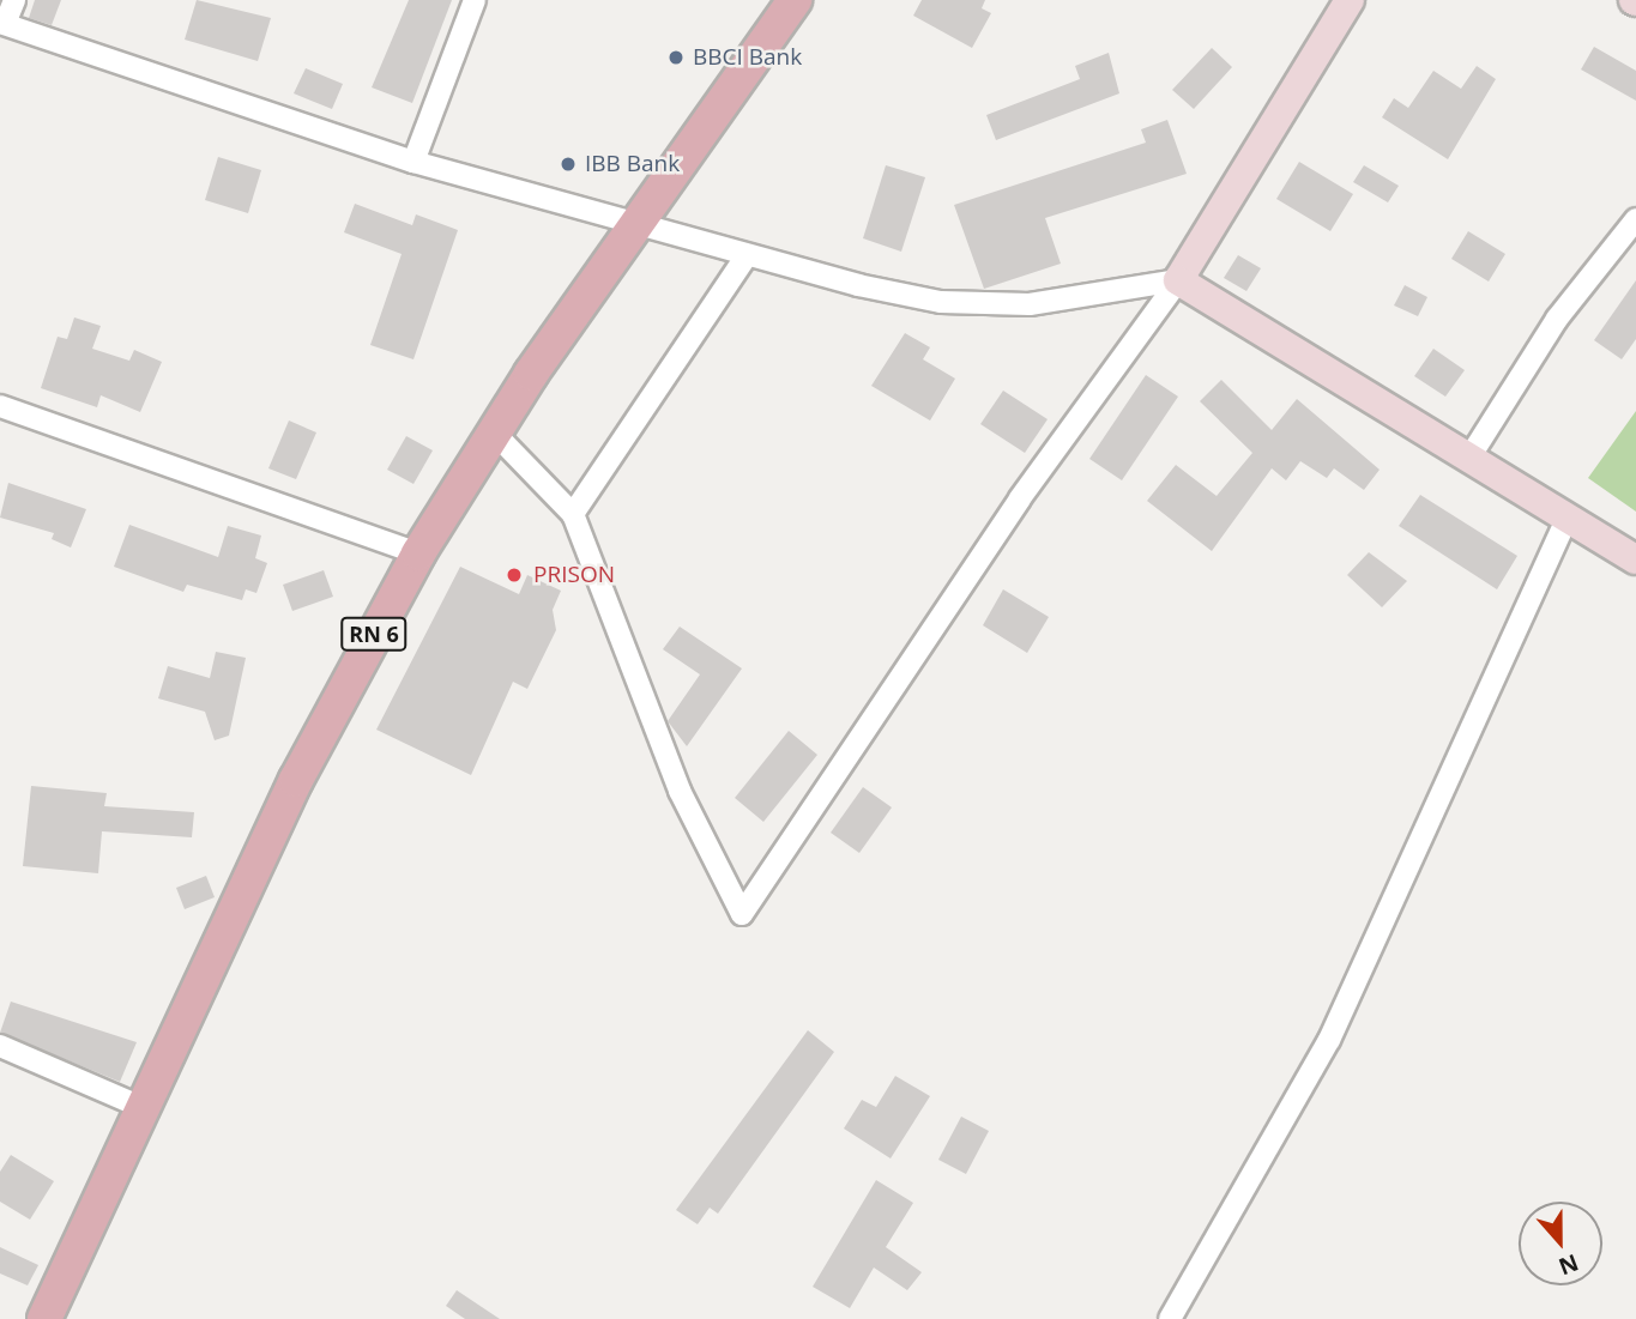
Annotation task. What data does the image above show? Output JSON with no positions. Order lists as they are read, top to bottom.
{
  "streets": {
    "main road": ["RN 6"]
  },
  "places": ["BBCI Bank", "IBB Bank", "PRISON"],
  "north": "bottom"
}
